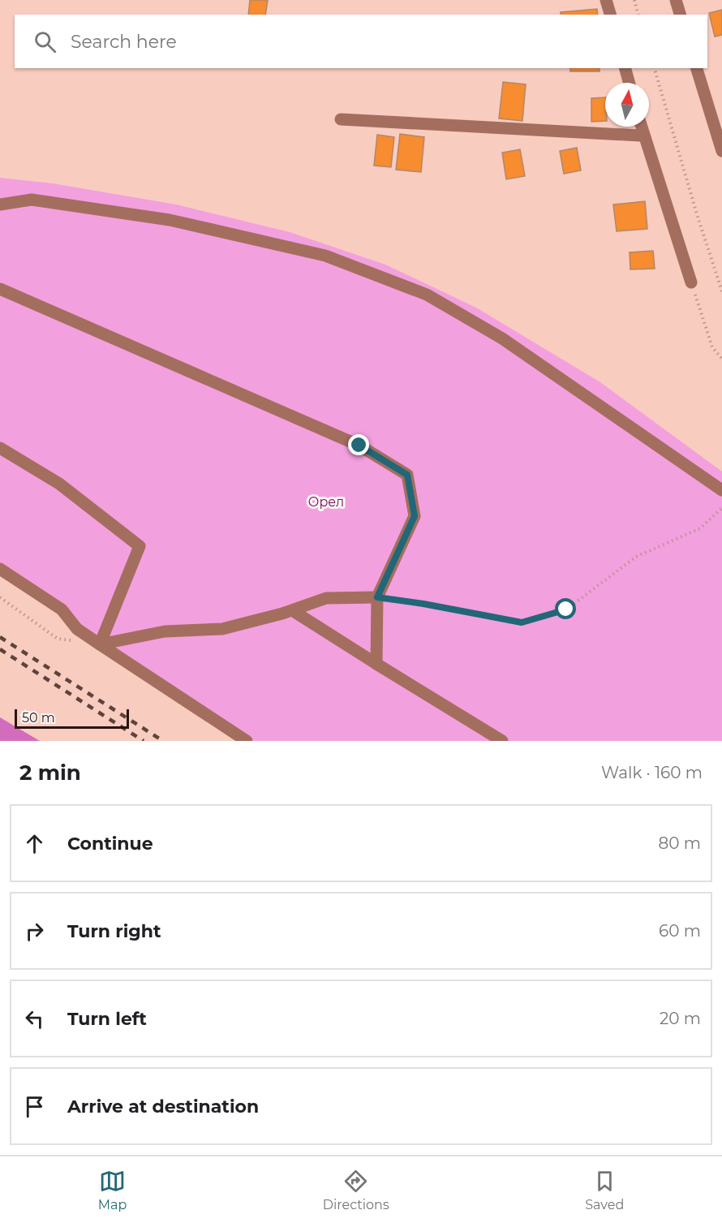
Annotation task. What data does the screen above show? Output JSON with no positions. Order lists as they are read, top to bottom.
{
  "parks": ["Орел"],
  "scale_bar": "50 m",
  "north": "top",
  "page": {
    "search": "Search here",
    "scale": "50 m",
    "heading": ["2 min", "Walk · 160 m"],
    "list": [
      ["Continue", "80 m"],
      ["Turn right", "60 m"],
      ["Turn left", "20 m"],
      "Arrive at destination"
    ],
    "nav": ["Map", "Directions", "Saved"]
  }
}
